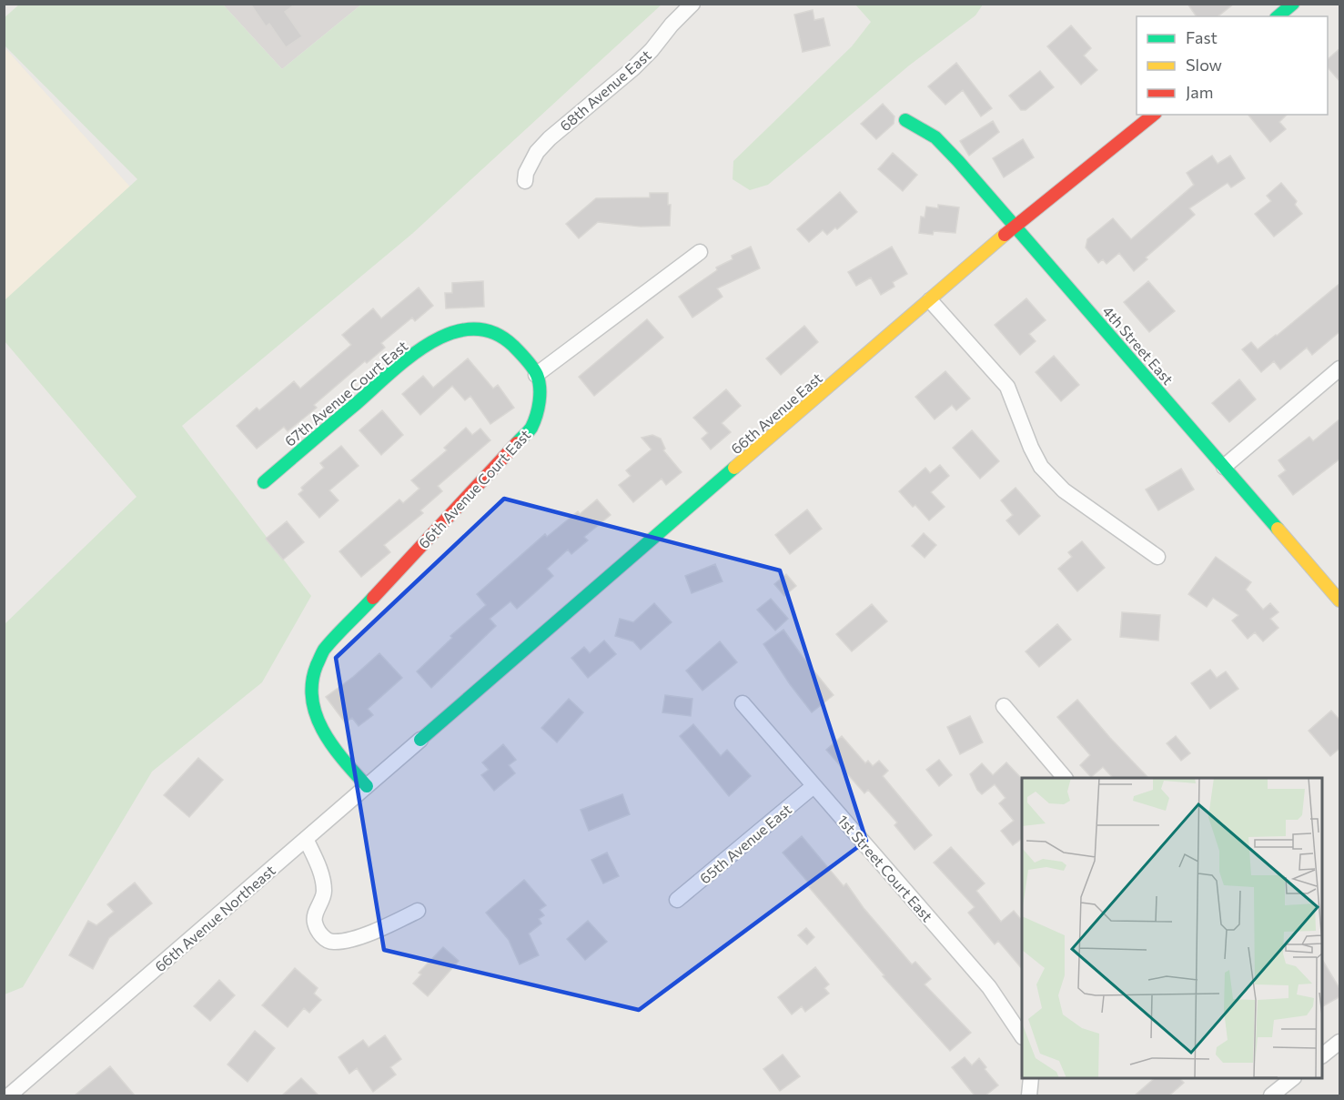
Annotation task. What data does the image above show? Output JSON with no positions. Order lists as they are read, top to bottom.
{
  "streets": {
    "street": [
      "68th Avenue East",
      "4th Street East",
      "67th Avenue Court East",
      "66th Avenue East",
      "66th Avenue Court East",
      "65th Avenue East",
      "1st Street Court East",
      "66th Avenue Northeast"
    ]
  },
  "crossings": [
    ["4th Street East", "66th Avenue East"],
    ["67th Avenue Court East", "66th Avenue Court East"],
    ["66th Avenue East", "66th Avenue Northeast"],
    ["66th Avenue Court East", "66th Avenue Northeast"],
    ["65th Avenue East", "1st Street Court East"]
  ],
  "legend": ["Fast", "Slow", "Jam"]
}
